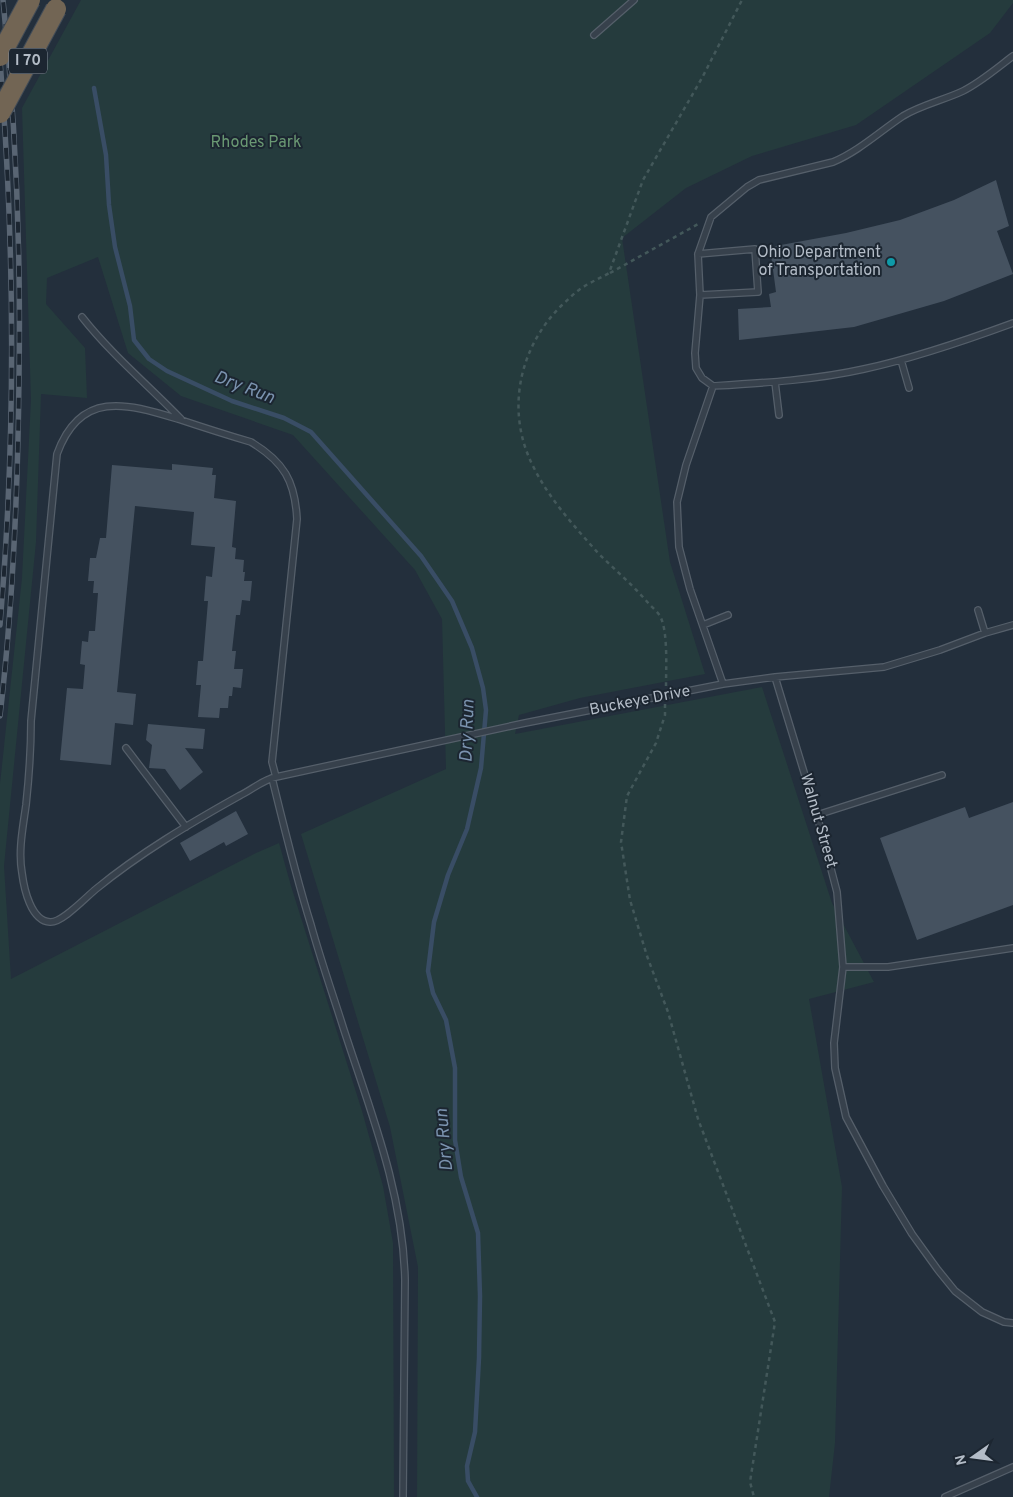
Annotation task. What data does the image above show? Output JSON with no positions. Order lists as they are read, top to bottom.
{
  "streets": {
    "highway": ["I 70"],
    "lane": ["Buckeye Drive", "Walnut Street"]
  },
  "crossings": [
    ["Buckeye Drive", "Walnut Street"]
  ],
  "water": ["Dry Run"],
  "parks": ["Rhodes Park"],
  "places": ["Ohio Department of Transportation"],
  "north": "left"
}
